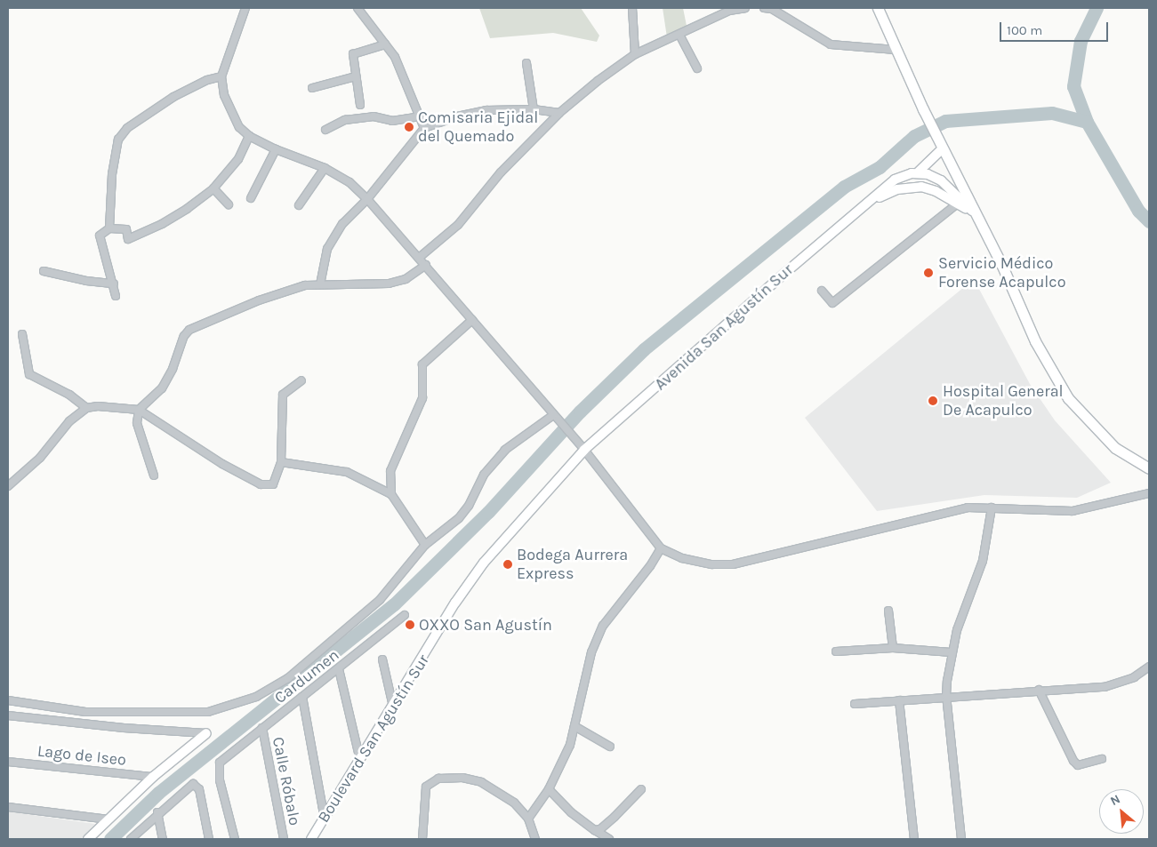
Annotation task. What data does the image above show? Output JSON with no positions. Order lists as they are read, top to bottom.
{
  "streets": {
    "main road": ["Avenida San Agustín Sur", "Boulevard San Agustín Sur"],
    "street": ["Cardumen", "Lago de Iseo", "Calle Róbalo"]
  },
  "crossings": [
    ["Avenida San Agustín Sur", "Boulevard San Agustín Sur"],
    ["Cardumen", "Calle Róbalo"]
  ],
  "places": [
    "Comisaria Ejidal del Quemado",
    "Servicio Médico Forense Acapulco",
    "Hospital General De Acapulco",
    "Bodega Aurrera Express",
    "OXXO San Agustín"
  ],
  "scale_bar": "100 m",
  "north": "top left"
}
